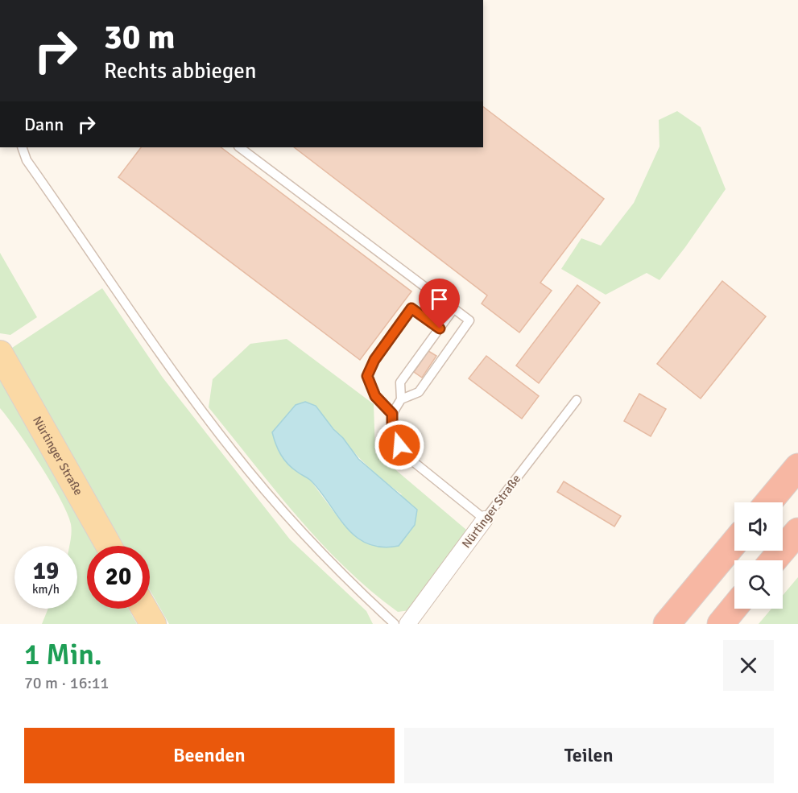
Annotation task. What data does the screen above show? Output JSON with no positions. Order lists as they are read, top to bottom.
{
  "streets": {
    "main road": ["Nürtinger Straße"]
  },
  "page": {
    "turn": ["30 m", "Rechts abbiegen"],
    "then": "Dann",
    "speed": "19 km/h",
    "limit": "20",
    "heading": ["1 Min.", "70 m · 16:11"],
    "buttons": ["Beenden", "Teilen"]
  }
}
